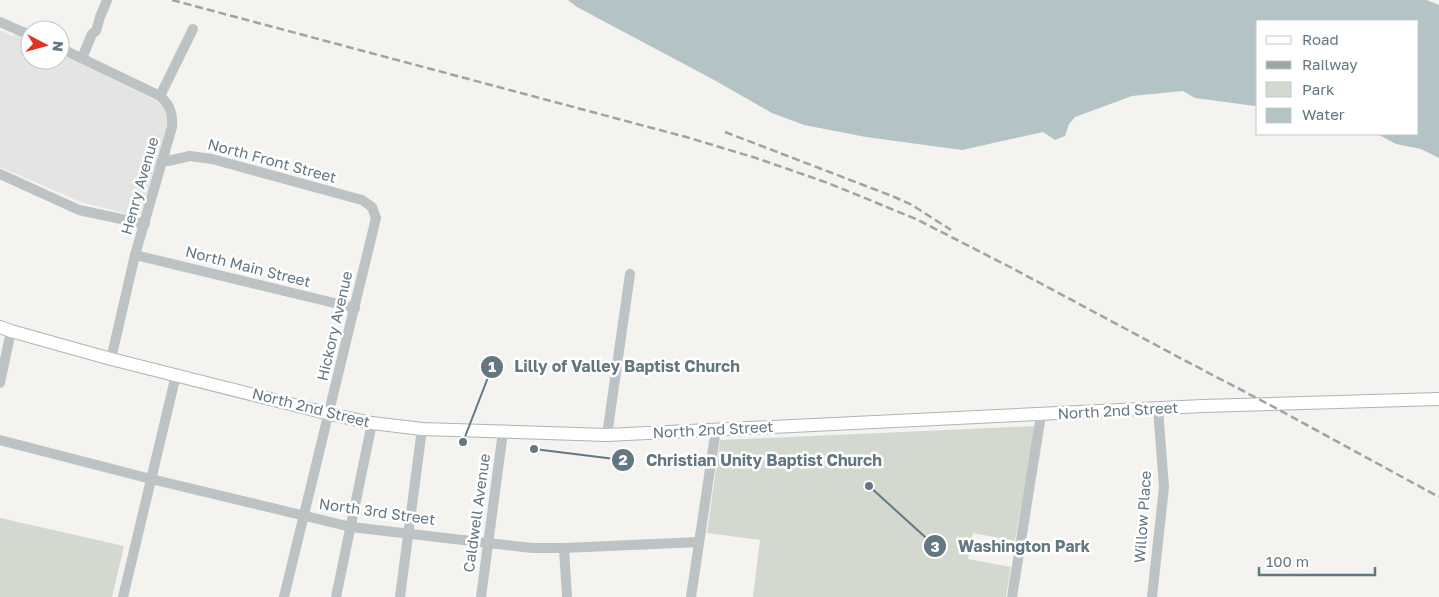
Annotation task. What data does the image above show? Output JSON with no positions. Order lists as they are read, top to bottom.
{
  "streets": {
    "main road": ["North 2nd Street"],
    "street": [
      "North Front Street",
      "Henry Avenue",
      "North Main Street",
      "Hickory Avenue",
      "North 3rd Street",
      "Caldwell Avenue",
      "Willow Place"
    ]
  },
  "crossings": [
    ["North Front Street", "Henry Avenue"],
    ["North Front Street", "Hickory Avenue"],
    ["Henry Avenue", "North Main Street"],
    ["Henry Avenue", "North 2nd Street"],
    ["North Main Street", "Hickory Avenue"],
    ["Hickory Avenue", "North 2nd Street"],
    ["Hickory Avenue", "North 3rd Street"],
    ["North 2nd Street", "Caldwell Avenue"],
    ["North 2nd Street", "Willow Place"],
    ["North 3rd Street", "Caldwell Avenue"]
  ],
  "places": ["Lilly of Valley Baptist Church", "Christian Unity Baptist Church", "Washington Park"],
  "legend": [
    "Road",
    "Railway",
    "Park",
    "Water"
  ],
  "scale_bar": "100 m",
  "north": "right"
}
